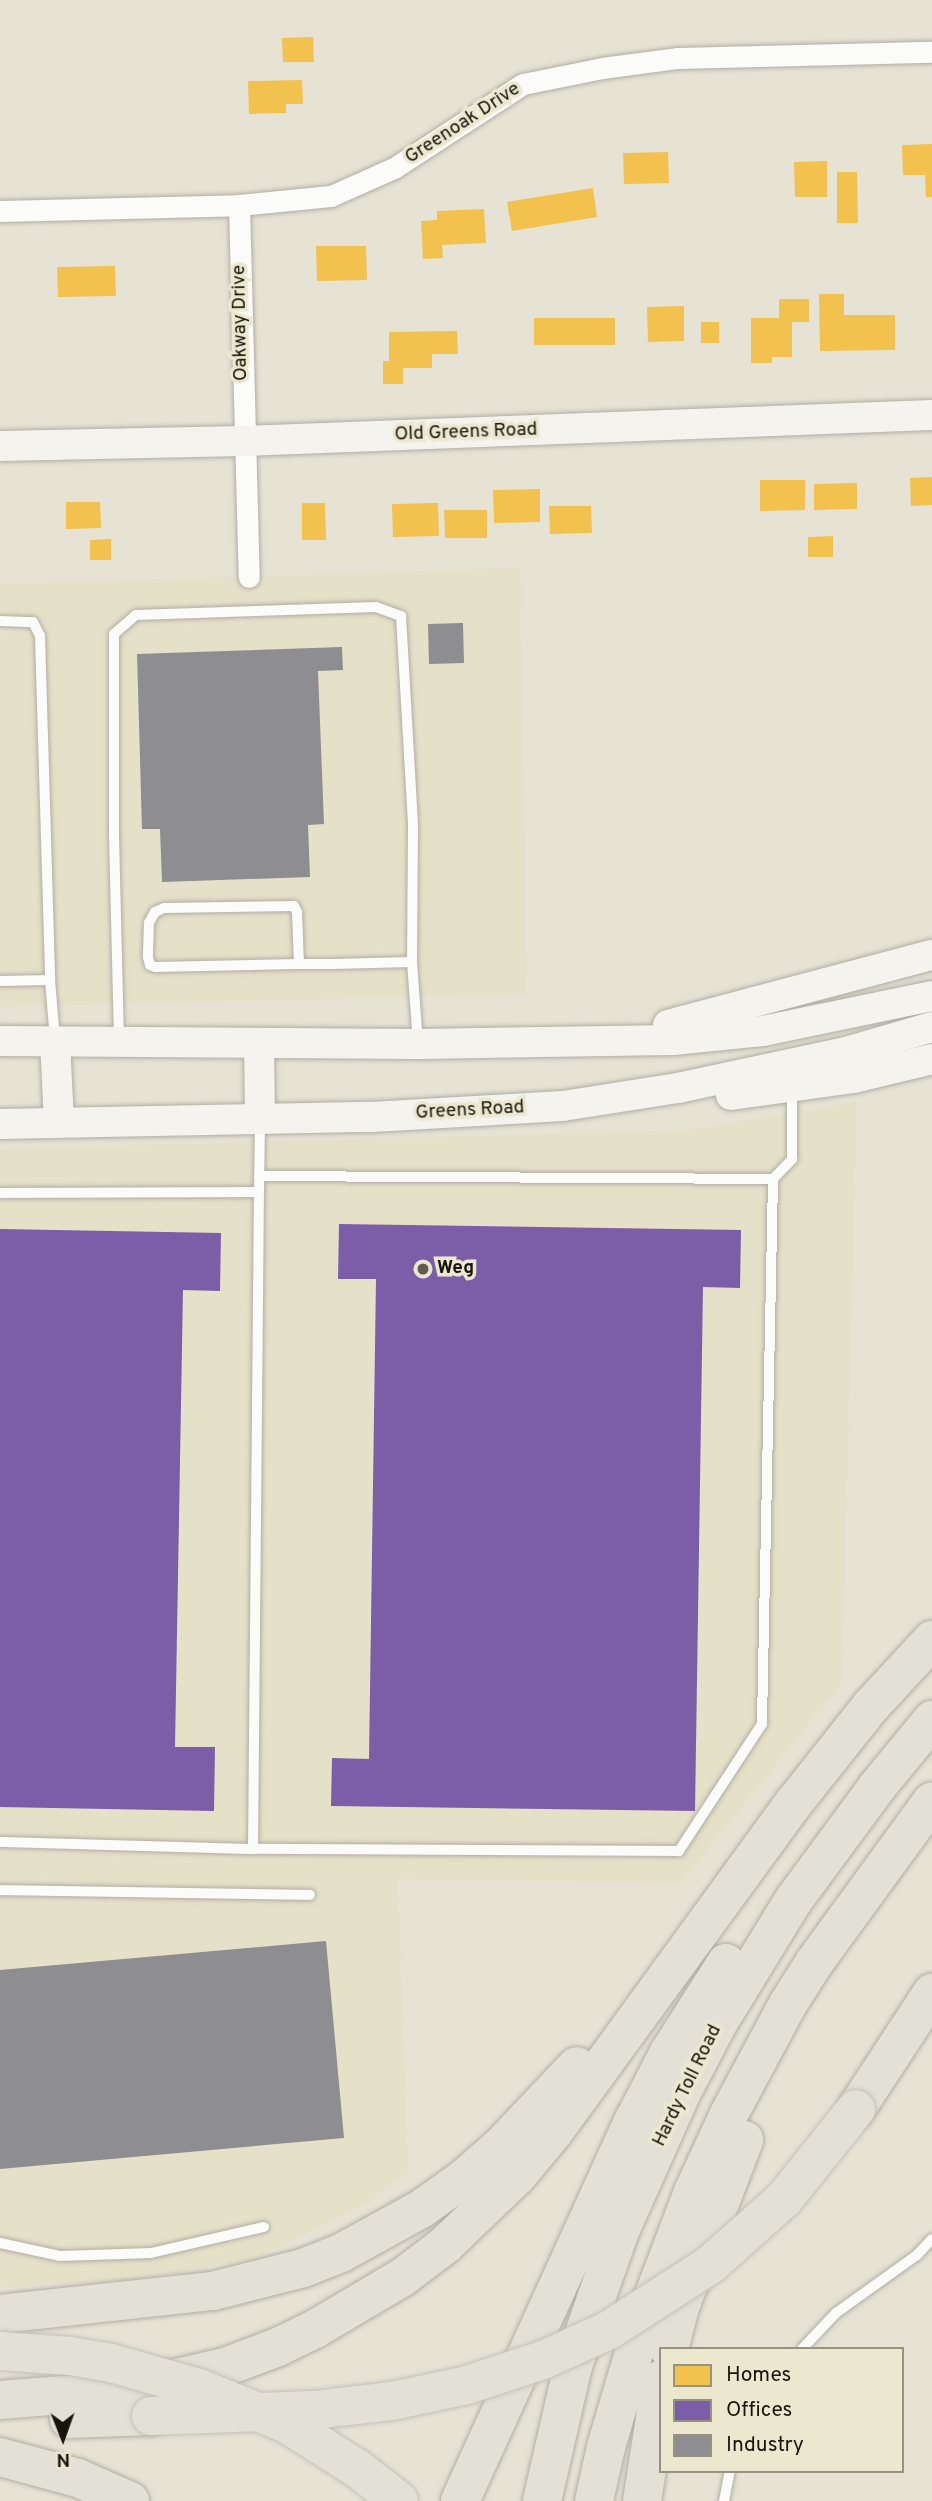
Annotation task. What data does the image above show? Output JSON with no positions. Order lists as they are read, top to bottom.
{
  "streets": {
    "highway": ["Hardy Toll Road"],
    "main road": ["Old Greens Road", "Greens Road"],
    "street": ["Greenoak Drive", "Oakway Drive"]
  },
  "crossings": [
    ["Greenoak Drive", "Oakway Drive"],
    ["Oakway Drive", "Old Greens Road"]
  ],
  "places": ["Weg"],
  "legend": ["Homes", "Offices", "Industry"],
  "north": "bottom"
}
